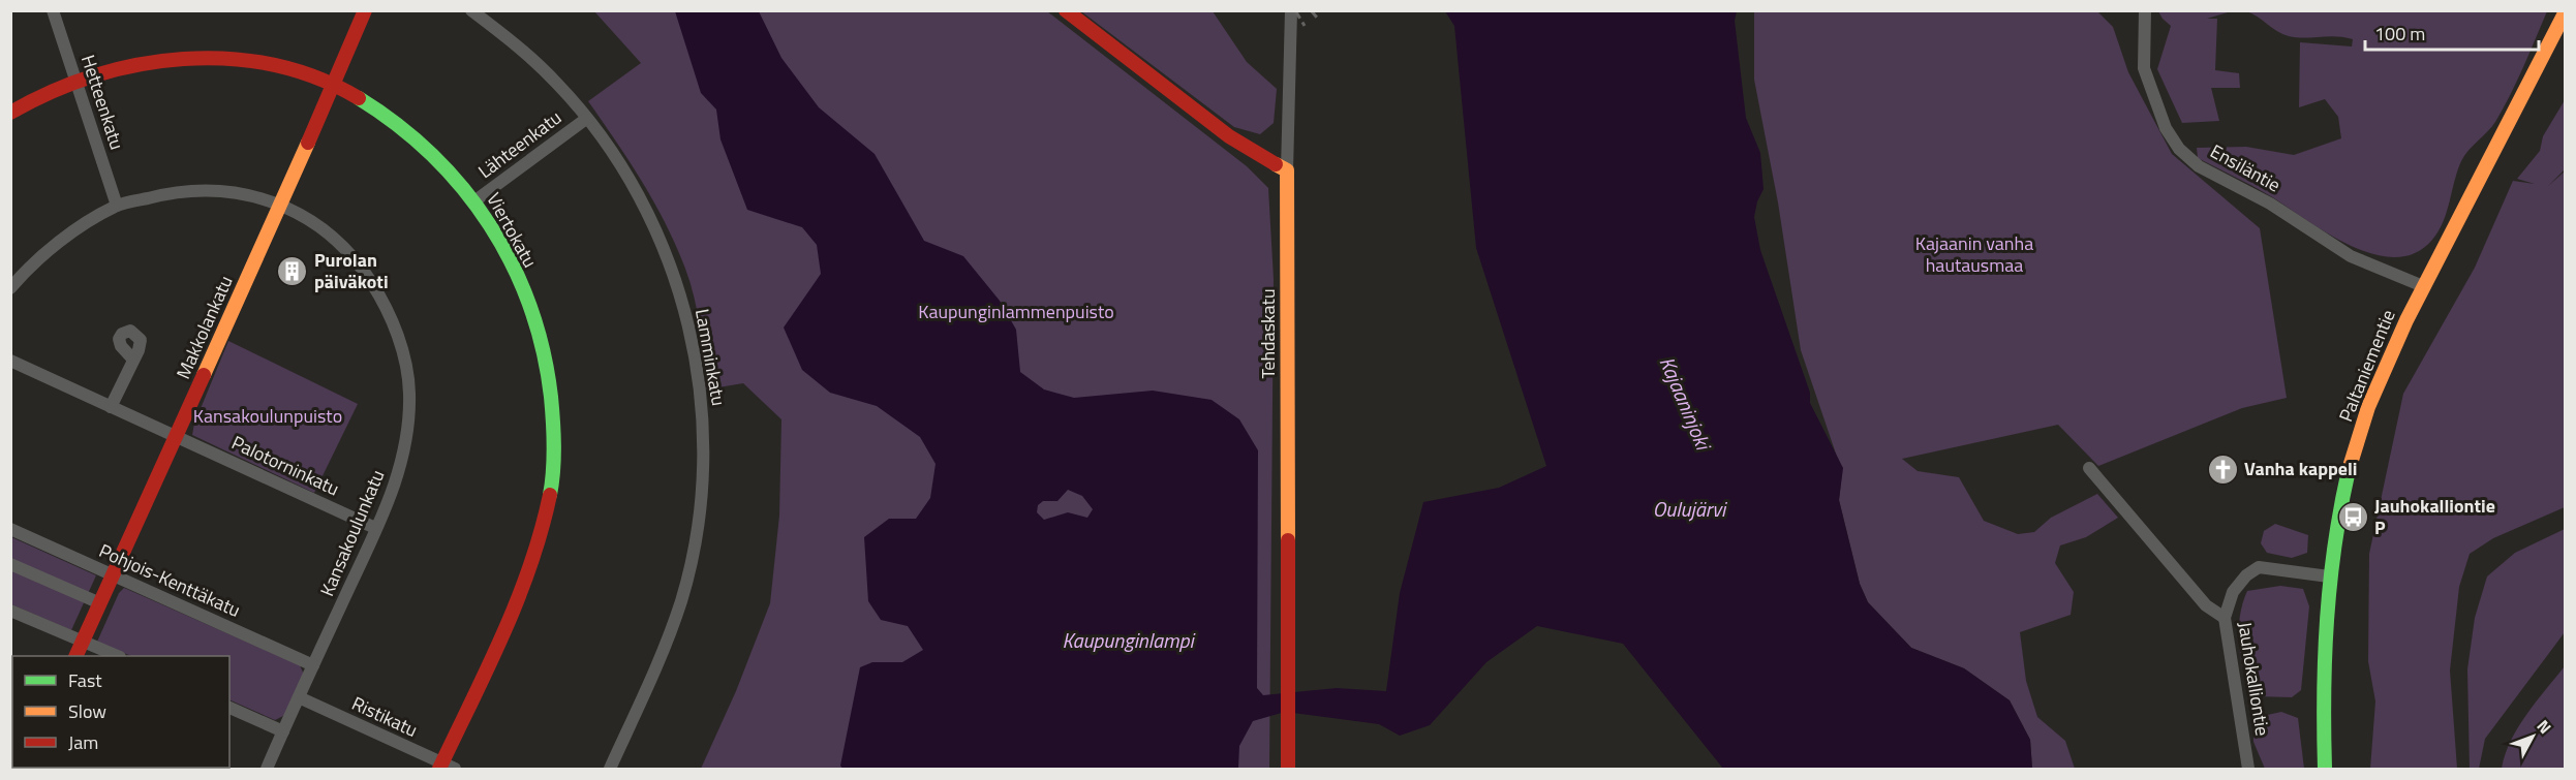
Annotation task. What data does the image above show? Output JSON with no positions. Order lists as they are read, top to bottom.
{
  "streets": {
    "street": [
      "Hetteenkatu",
      "Lähteenkatu",
      "Ensiläntie",
      "Viertokatu",
      "Makkolankatu",
      "Tehdaskatu",
      "Lamminkatu",
      "Paltaniementie",
      "Palotorninkatu",
      "Kansakoulunkatu",
      "Pohjois-Kenttäkatu",
      "Jauhokalliontie",
      "Ristikatu"
    ]
  },
  "crossings": [
    ["Hetteenkatu", "Viertokatu"],
    ["Hetteenkatu", "Kansakoulunkatu"],
    ["Lähteenkatu", "Viertokatu"],
    ["Lähteenkatu", "Lamminkatu"],
    ["Ensiläntie", "Paltaniementie"],
    ["Viertokatu", "Makkolankatu"],
    ["Viertokatu", "Ristikatu"],
    ["Makkolankatu", "Palotorninkatu"],
    ["Makkolankatu", "Kansakoulunkatu"],
    ["Makkolankatu", "Pohjois-Kenttäkatu"],
    ["Paltaniementie", "Jauhokalliontie"],
    ["Palotorninkatu", "Kansakoulunkatu"],
    ["Kansakoulunkatu", "Pohjois-Kenttäkatu"],
    ["Kansakoulunkatu", "Ristikatu"]
  ],
  "water": ["Kajaaninjoki", "Oulujärvi", "Kaupunginlampi"],
  "parks": ["Kajaanin vanha hautausmaa", "Kaupunginlammenpuisto", "Kansakoulunpuisto"],
  "places": {
    "building": ["Purolan päiväkoti"],
    "church": ["Vanha kappeli"],
    "bus stop": ["Jauhokalliontie P"]
  },
  "legend": ["Fast", "Slow", "Jam"],
  "scale_bar": "100 m",
  "north": "top right"
}
